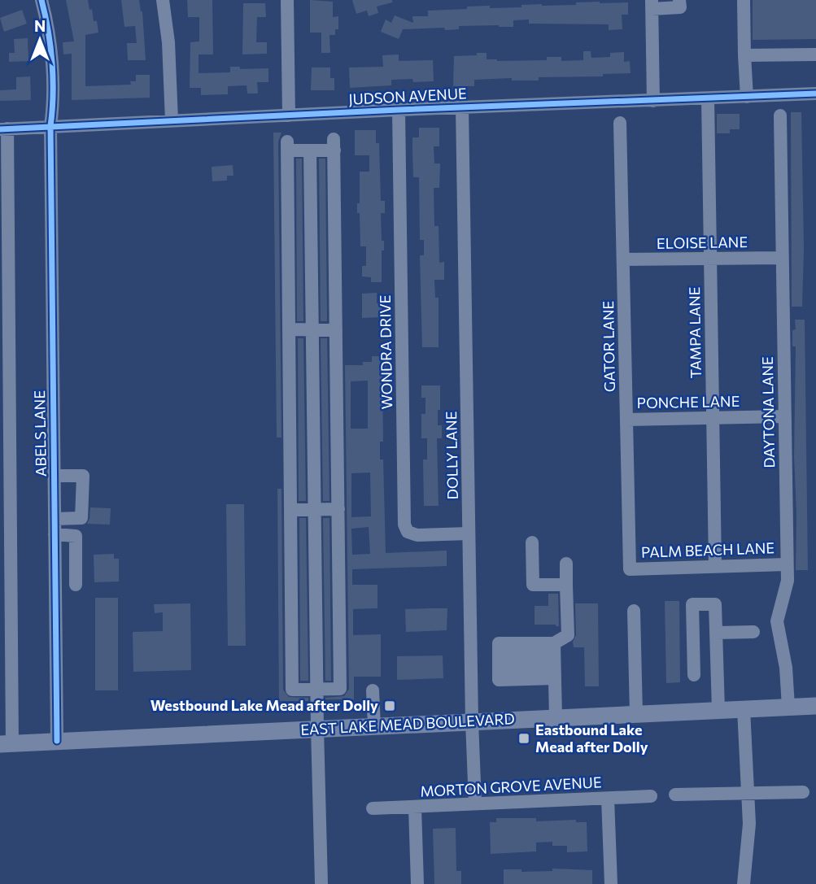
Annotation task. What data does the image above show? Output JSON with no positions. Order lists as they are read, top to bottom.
{
  "streets": {
    "main road": ["EAST LAKE MEAD BOULEVARD"],
    "street": [
      "JUDSON AVENUE",
      "ELOISE LANE",
      "TAMPA LANE",
      "GATOR LANE",
      "WONDRA DRIVE",
      "PONCHE LANE",
      "DAYTONA LANE",
      "ABELS LANE",
      "DOLLY LANE",
      "PALM BEACH LANE",
      "MORTON GROVE AVENUE"
    ]
  },
  "crossings": [
    ["JUDSON AVENUE", "TAMPA LANE"],
    ["JUDSON AVENUE", "WONDRA DRIVE"],
    ["JUDSON AVENUE", "ABELS LANE"],
    ["JUDSON AVENUE", "DOLLY LANE"],
    ["ELOISE LANE", "TAMPA LANE"],
    ["ELOISE LANE", "GATOR LANE"],
    ["ELOISE LANE", "DAYTONA LANE"],
    ["TAMPA LANE", "PONCHE LANE"],
    ["TAMPA LANE", "PALM BEACH LANE"],
    ["GATOR LANE", "PONCHE LANE"],
    ["GATOR LANE", "PALM BEACH LANE"],
    ["WONDRA DRIVE", "DOLLY LANE"],
    ["PONCHE LANE", "DAYTONA LANE"],
    ["DAYTONA LANE", "PALM BEACH LANE"],
    ["DAYTONA LANE", "EAST LAKE MEAD BOULEVARD"],
    ["ABELS LANE", "EAST LAKE MEAD BOULEVARD"],
    ["DOLLY LANE", "EAST LAKE MEAD BOULEVARD"],
    ["DOLLY LANE", "MORTON GROVE AVENUE"]
  ],
  "places": {
    "transit": ["Westbound Lake Mead after Dolly", "Eastbound Lake Mead after Dolly"]
  },
  "north": "top"
}
